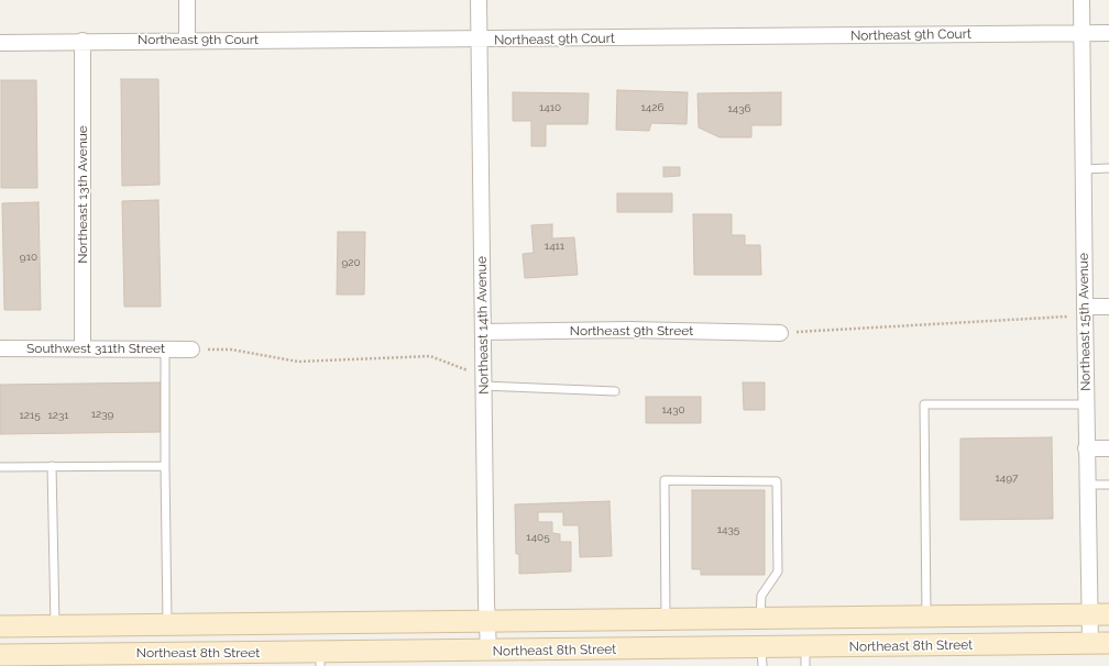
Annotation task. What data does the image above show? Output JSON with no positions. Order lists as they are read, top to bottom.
{
  "streets": {
    "main road": ["Northeast 8th Street"],
    "street": [
      "Northeast 9th Court",
      "Northeast 13th Avenue",
      "Northeast 15th Avenue",
      "Northeast 14th Avenue",
      "Northeast 9th Street",
      "Southwest 311th Street"
    ]
  },
  "crossings": [
    ["Northeast 9th Court", "Northeast 13th Avenue"],
    ["Northeast 9th Court", "Northeast 15th Avenue"],
    ["Northeast 9th Court", "Northeast 14th Avenue"],
    ["Northeast 13th Avenue", "Southwest 311th Street"],
    ["Northeast 15th Avenue", "Northeast 8th Street"],
    ["Northeast 14th Avenue", "Northeast 9th Street"],
    ["Northeast 14th Avenue", "Northeast 8th Street"]
  ],
  "house_numbers": [
    "1410",
    "1426",
    "1436",
    "1411",
    "910",
    "920",
    "1430",
    "1239",
    "1215",
    "1231",
    "1497",
    "1435",
    "1405"
  ]
}
